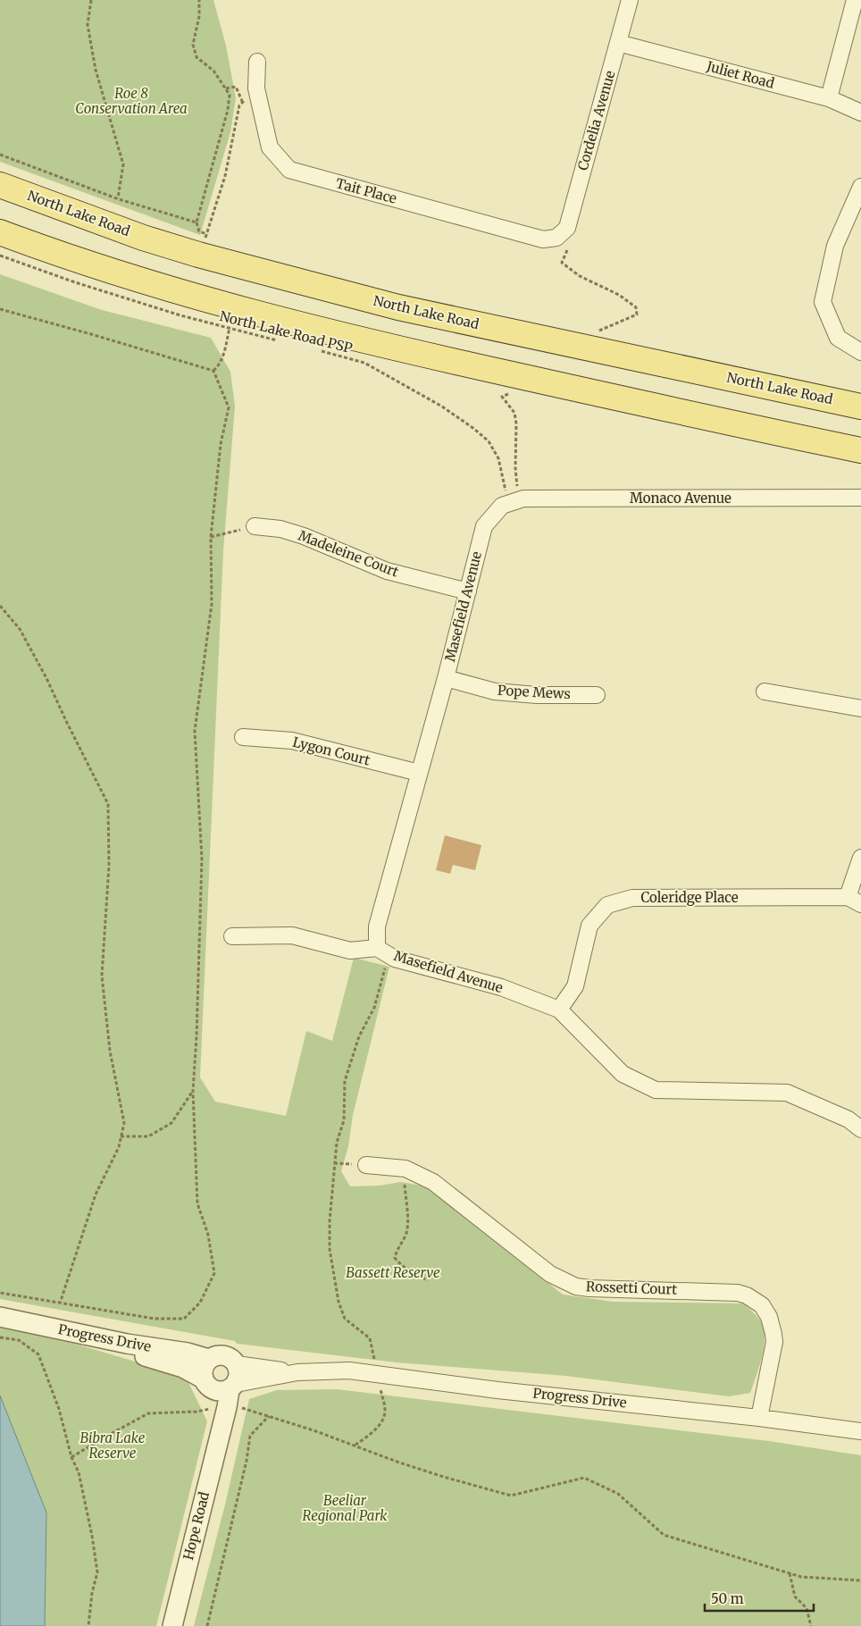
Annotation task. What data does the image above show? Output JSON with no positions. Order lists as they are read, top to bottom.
{
  "streets": {
    "main road": ["North Lake Road"],
    "street": [
      "Juliet Road",
      "Cordelia Avenue",
      "Tait Place",
      "Monaco Avenue",
      "Madeleine Court",
      "Masefield Avenue",
      "Pope Mews",
      "Lygon Court",
      "Coleridge Place",
      "Rossetti Court",
      "Progress Drive",
      "Hope Road"
    ],
    "path": ["North Lake Road PSP"]
  },
  "crossings": [
    ["Juliet Road", "Cordelia Avenue"],
    ["Cordelia Avenue", "Tait Place"],
    ["North Lake Road PSP", "Monaco Avenue"],
    ["North Lake Road PSP", "Masefield Avenue"],
    ["Monaco Avenue", "Masefield Avenue"],
    ["Madeleine Court", "Masefield Avenue"],
    ["Masefield Avenue", "Pope Mews"],
    ["Masefield Avenue", "Lygon Court"],
    ["Masefield Avenue", "Coleridge Place"],
    ["Rossetti Court", "Progress Drive"],
    ["Progress Drive", "Hope Road"]
  ],
  "parks": [
    "Roe 8 Conservation Area",
    "Bassett Reserve",
    "Bibra Lake Reserve",
    "Beeliar Regional Park"
  ],
  "scale_bar": "50 m"
}
